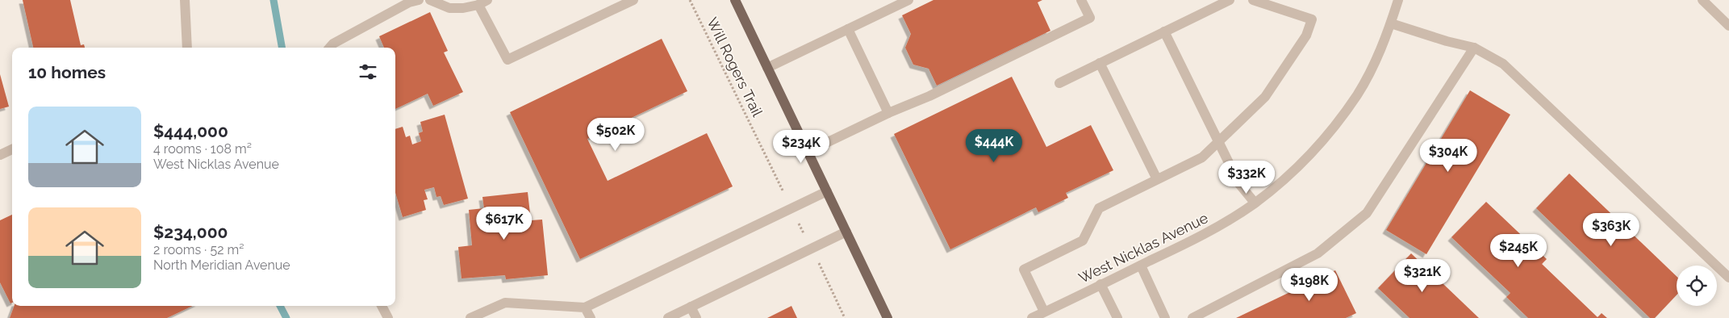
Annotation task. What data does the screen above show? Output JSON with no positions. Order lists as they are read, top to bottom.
{
  "streets": {
    "street": ["West Nicklas Avenue"],
    "path": ["Will Rogers Trail"]
  },
  "page": {
    "heading": "10 homes",
    "list": [
      {
        "name": "$444,000",
        "note": "4 rooms · 108 m² · West Nicklas Avenue"
      },
      {
        "name": "$234,000",
        "note": "2 rooms · 52 m² · North Meridian Avenue"
      }
    ],
    "price": [
      "$502K",
      "$444K",
      "$234K",
      "$304K",
      "$332K",
      "$617K",
      "$363K",
      "$245K",
      "$321K",
      "$198K"
    ]
  }
}
